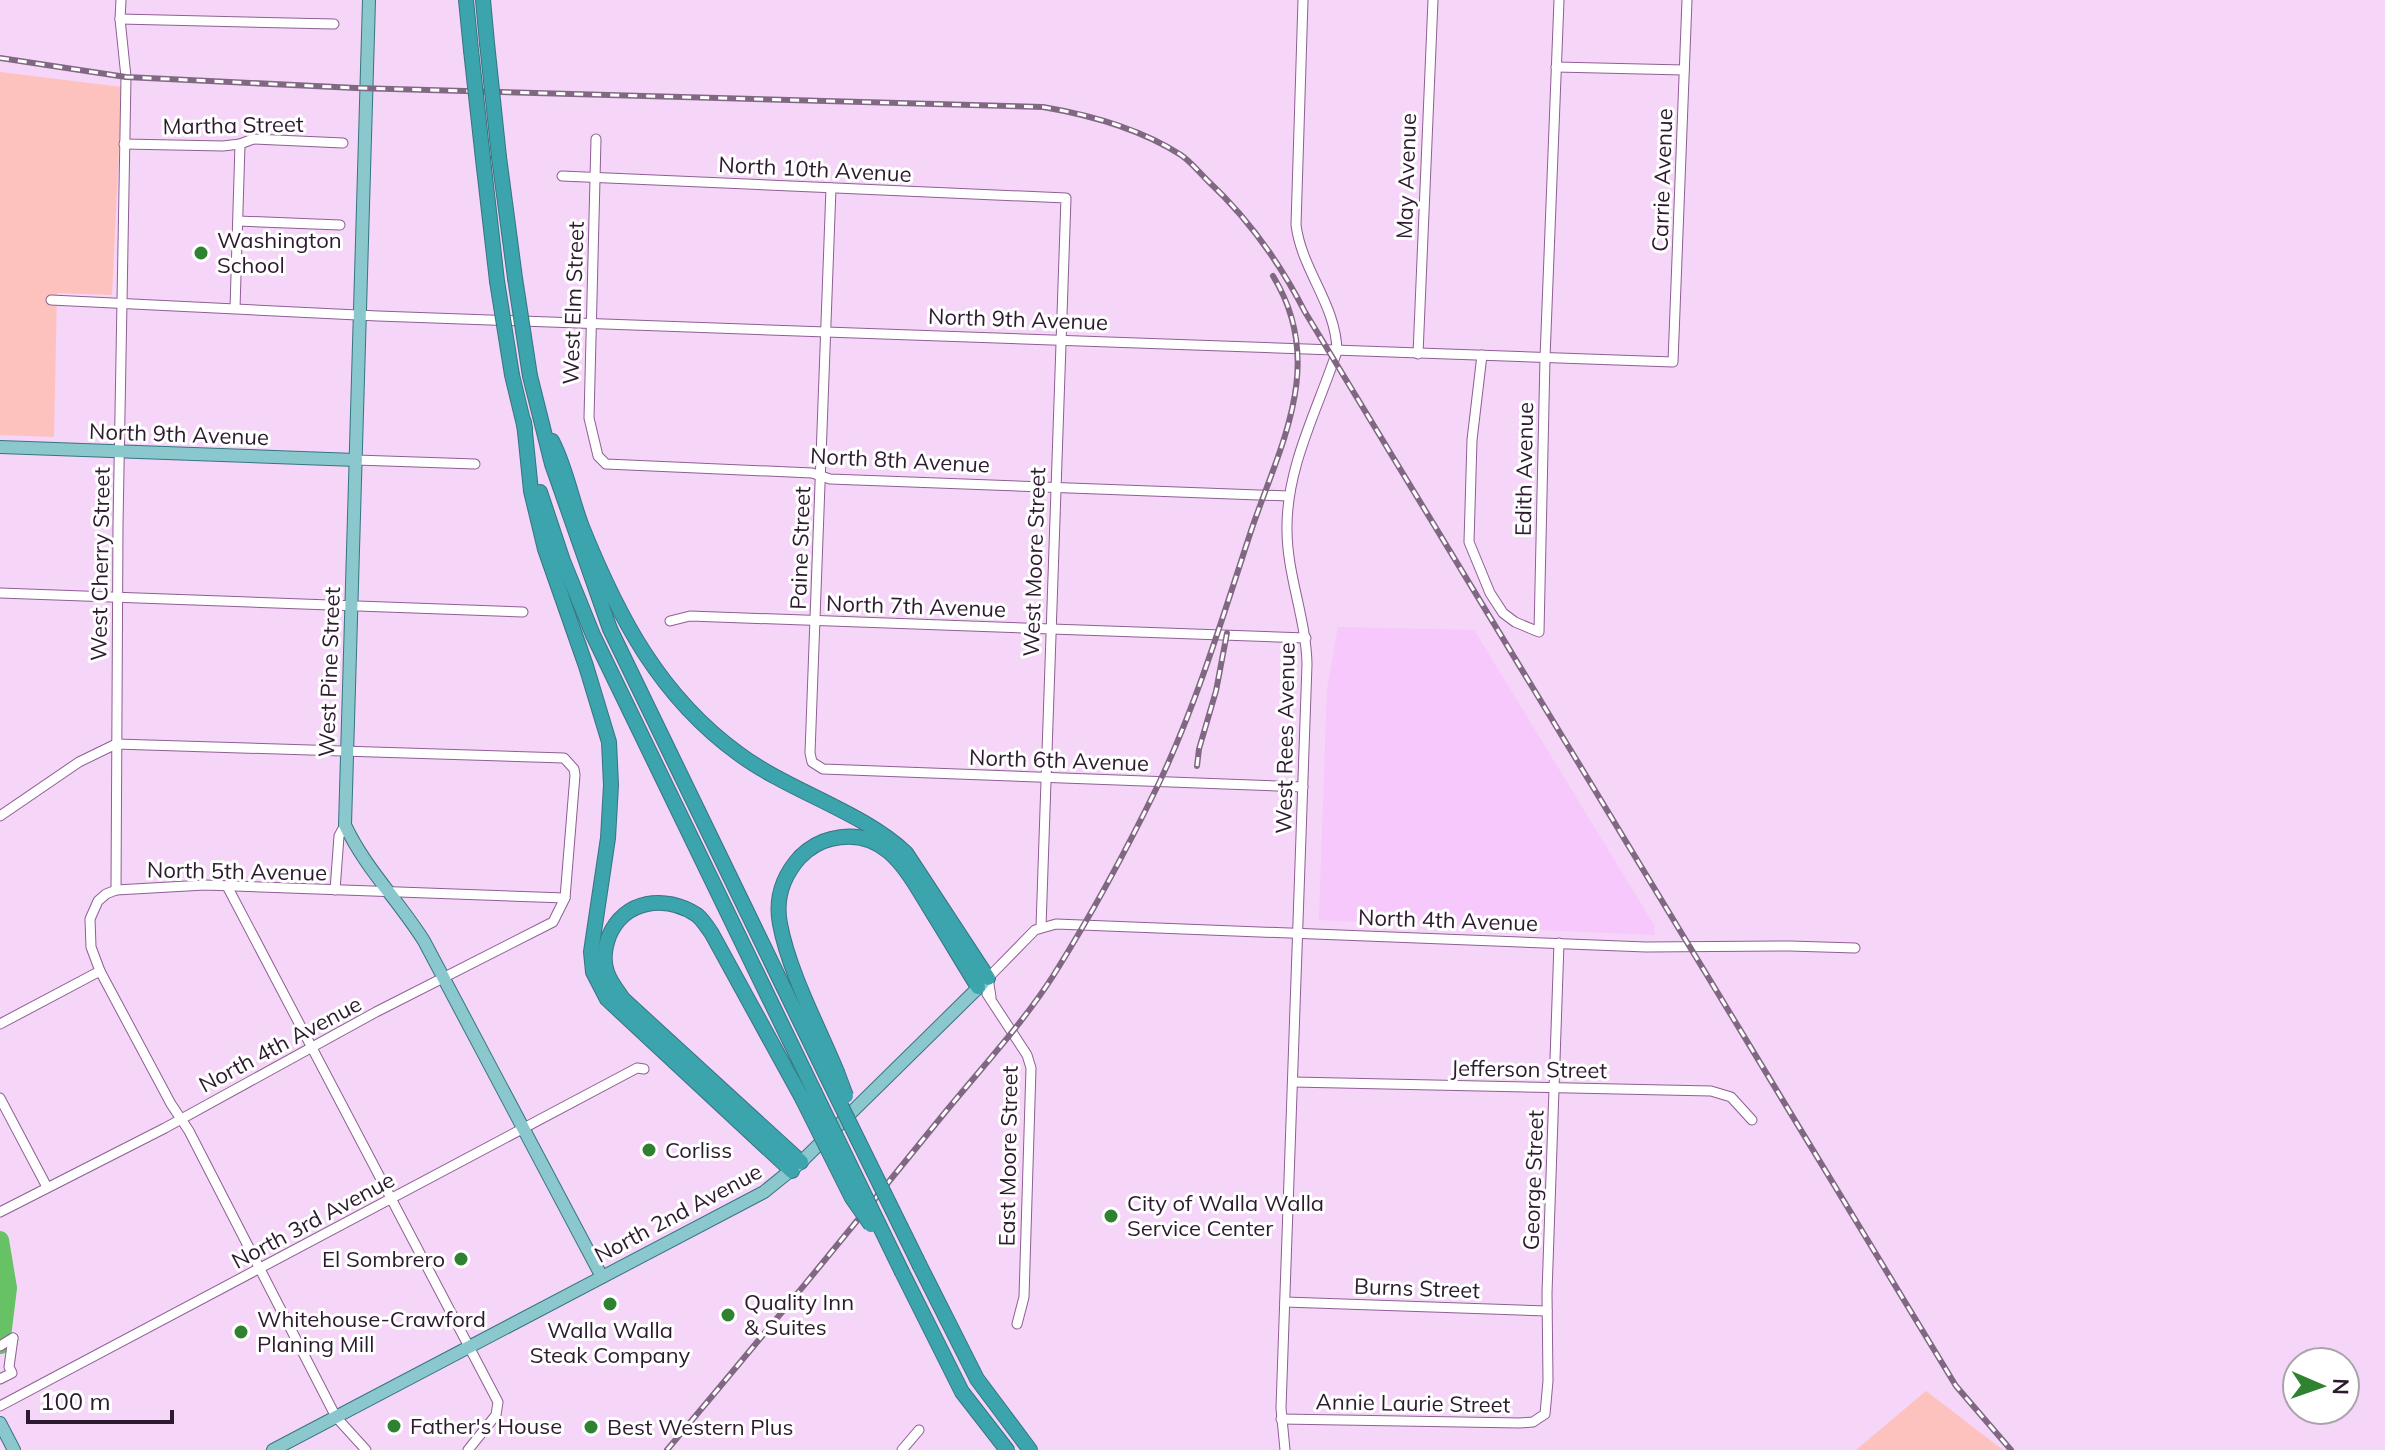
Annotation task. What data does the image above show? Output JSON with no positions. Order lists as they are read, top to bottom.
{
  "streets": {
    "main road": ["North 9th Avenue", "West Pine Street", "North 2nd Avenue"],
    "street": [
      "Martha Street",
      "North 10th Avenue",
      "May Avenue",
      "Carrie Avenue",
      "West Elm Street",
      "North 8th Avenue",
      "Edith Avenue",
      "Paine Street",
      "West Moore Street",
      "West Cherry Street",
      "North 7th Avenue",
      "West Rees Avenue",
      "North 6th Avenue",
      "North 5th Avenue",
      "North 4th Avenue",
      "Jefferson Street",
      "East Moore Street",
      "George Street",
      "North 3rd Avenue",
      "Burns Street",
      "Annie Laurie Street"
    ]
  },
  "crossings": [
    ["Martha Street", "West Cherry Street"],
    ["North 10th Avenue", "West Elm Street"],
    ["North 10th Avenue", "Paine Street"],
    ["North 10th Avenue", "West Moore Street"],
    ["May Avenue", "North 9th Avenue"],
    ["Carrie Avenue", "North 9th Avenue"],
    ["West Elm Street", "North 9th Avenue"],
    ["West Elm Street", "North 8th Avenue"],
    ["North 9th Avenue", "Edith Avenue"],
    ["North 9th Avenue", "Paine Street"],
    ["North 9th Avenue", "West Moore Street"],
    ["North 9th Avenue", "West Cherry Street"],
    ["North 9th Avenue", "West Pine Street"],
    ["North 9th Avenue", "West Rees Avenue"],
    ["North 8th Avenue", "Paine Street"],
    ["North 8th Avenue", "West Moore Street"],
    ["North 8th Avenue", "West Rees Avenue"],
    ["Paine Street", "North 7th Avenue"],
    ["Paine Street", "North 6th Avenue"],
    ["West Moore Street", "North 7th Avenue"],
    ["West Moore Street", "North 6th Avenue"],
    ["West Moore Street", "North 4th Avenue"],
    ["West Moore Street", "North 2nd Avenue"],
    ["West Cherry Street", "North 5th Avenue"],
    ["North 7th Avenue", "West Rees Avenue"],
    ["West Rees Avenue", "North 6th Avenue"],
    ["West Rees Avenue", "North 4th Avenue"],
    ["West Rees Avenue", "Jefferson Street"],
    ["West Rees Avenue", "Burns Street"],
    ["West Rees Avenue", "Annie Laurie Street"],
    ["North 5th Avenue", "North 4th Avenue"],
    ["North 4th Avenue", "George Street"],
    ["North 4th Avenue", "North 2nd Avenue"],
    ["Jefferson Street", "George Street"],
    ["East Moore Street", "North 2nd Avenue"],
    ["George Street", "Burns Street"],
    ["George Street", "Annie Laurie Street"]
  ],
  "places": [
    "Washington School",
    "Corliss",
    "City of Walla Walla Service Center",
    "El Sombrero",
    "Walla Walla Steak Company",
    "Quality Inn & Suites",
    "Whitehouse-Crawford Planing Mill",
    "Father's House",
    "Best Western Plus"
  ],
  "scale_bar": "100 m",
  "north": "right"
}
